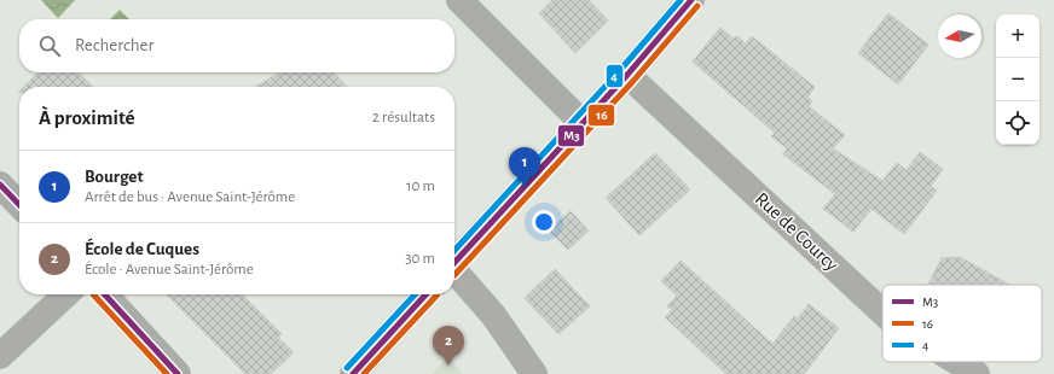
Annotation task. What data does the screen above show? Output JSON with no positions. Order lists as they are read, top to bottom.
{
  "streets": {
    "street": ["Rue de Courcy"]
  },
  "lines": ["transit line M3", "transit line 4", "transit line 16"],
  "legend": ["M3", "16", "4"],
  "north": "left",
  "page": {
    "map_buttons": ["+", "−"],
    "search": "Rechercher",
    "heading": ["À proximité", "2 résultats"],
    "pins": ["1", "2"],
    "list": [
      {
        "mark": "1",
        "name": "Bourget",
        "note": "Arrêt de bus · Avenue Saint-Jérôme",
        "value": "10 m"
      },
      {
        "mark": "2",
        "name": "École de Cuques",
        "note": "École · Avenue Saint-Jérôme",
        "value": "30 m"
      }
    ]
  }
}
